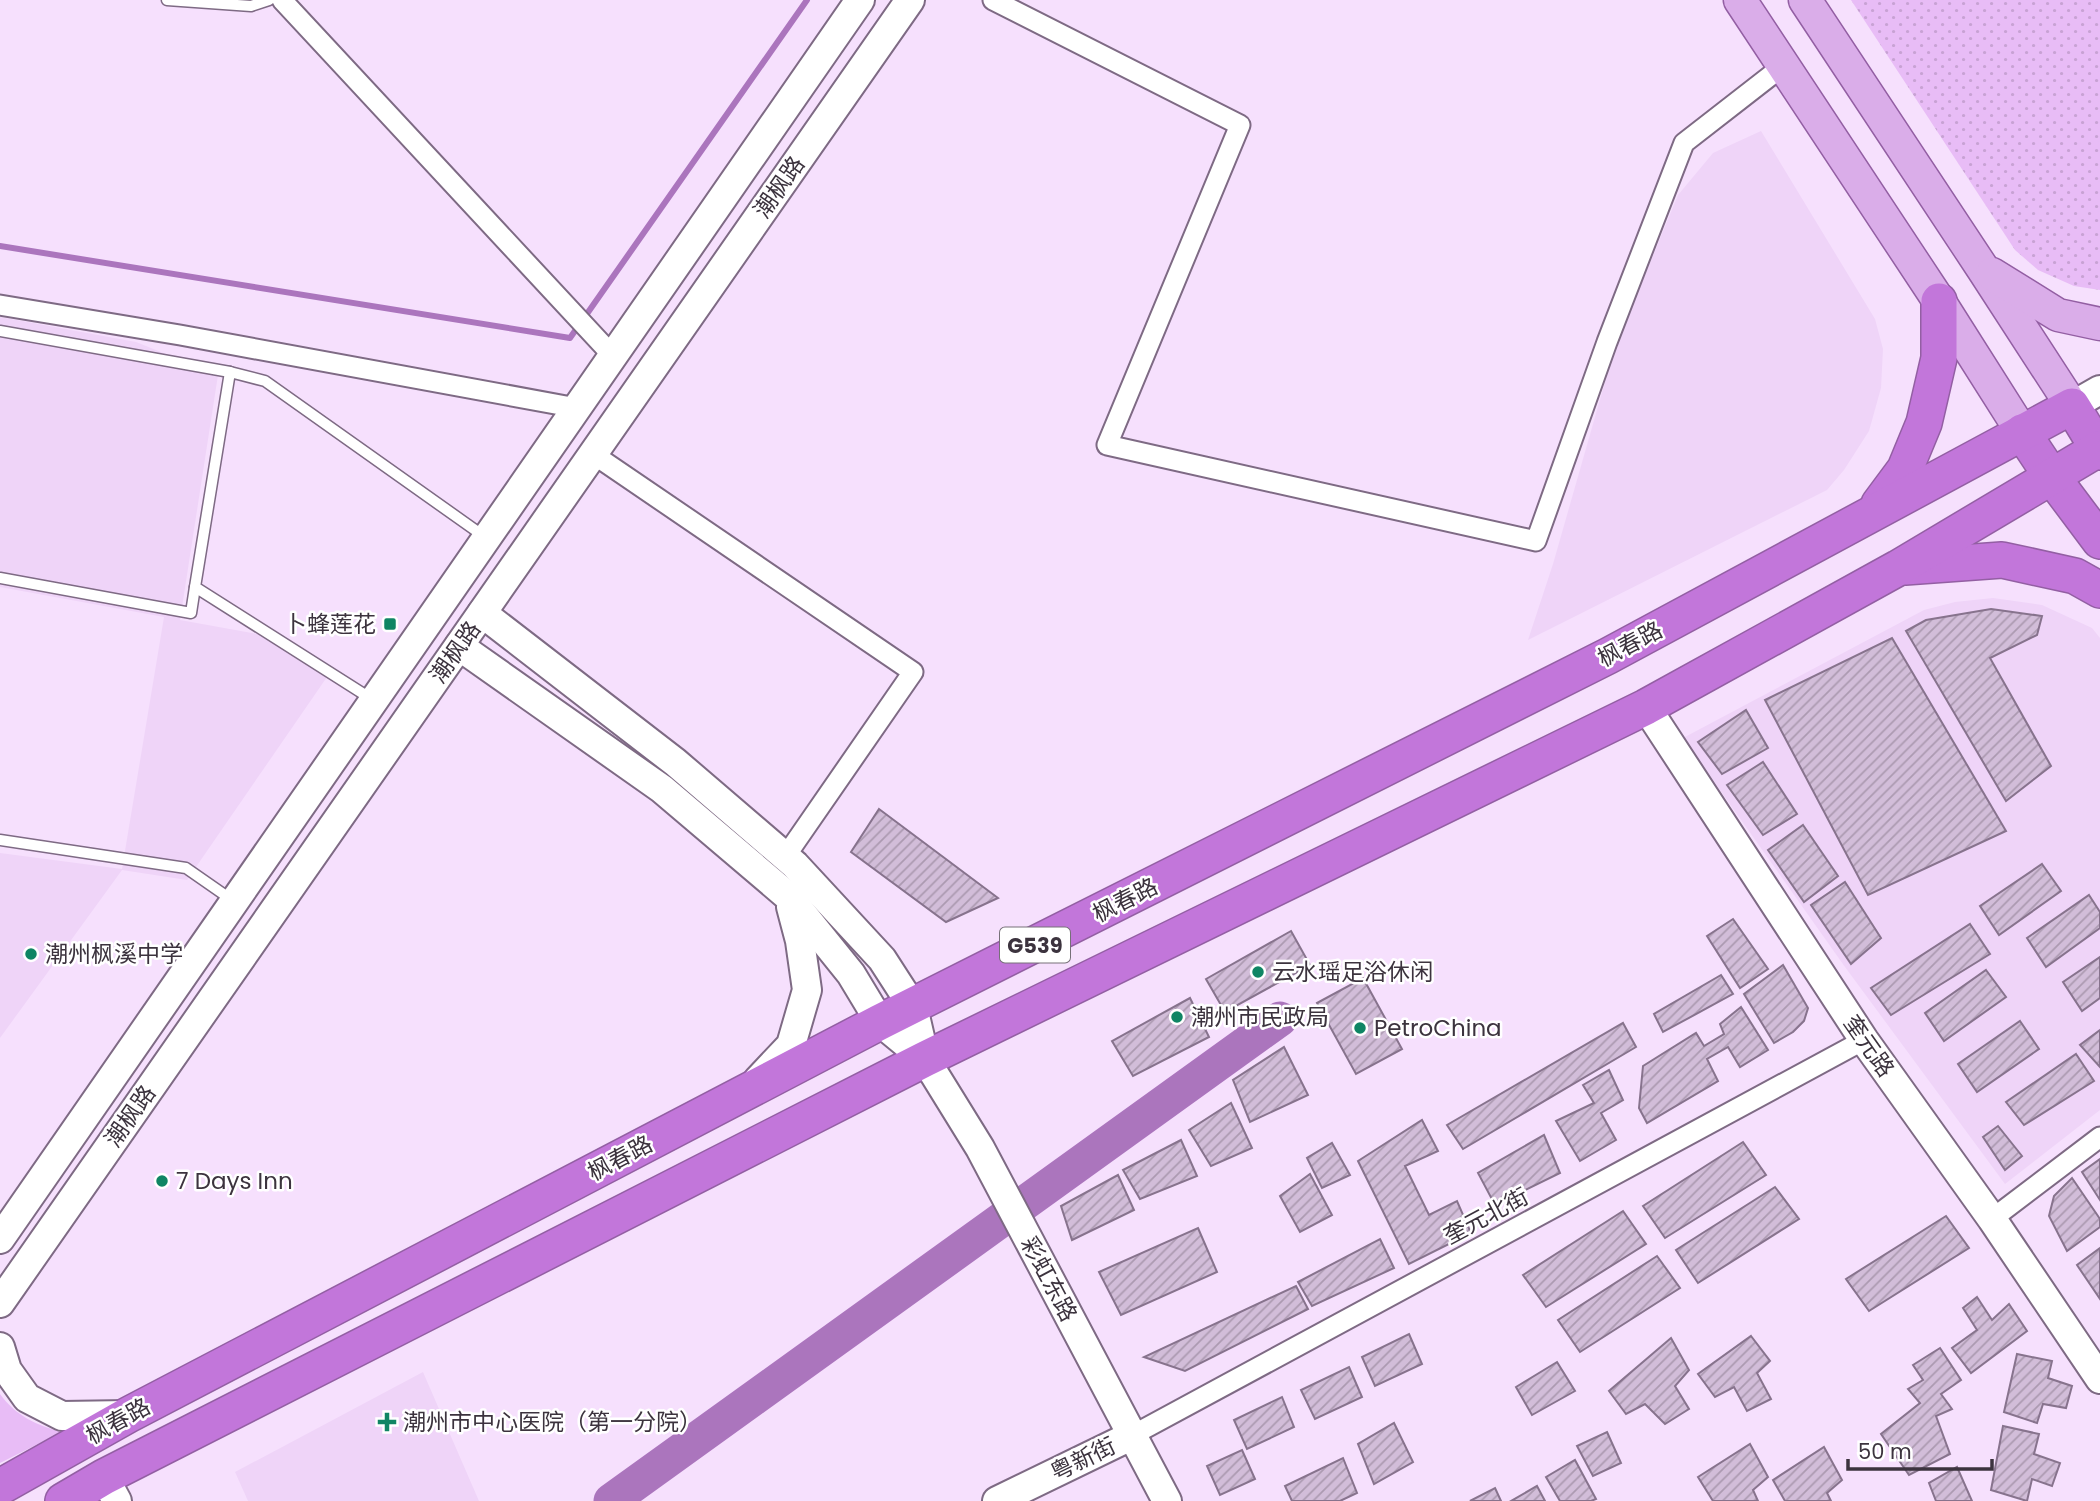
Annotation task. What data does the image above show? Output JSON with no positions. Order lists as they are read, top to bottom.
{
  "streets": {
    "highway": ["枫春路", "G539"],
    "main road": [
      "潮枫路",
      "奎元路",
      "彩虹东路",
      "粤新街"
    ],
    "street": ["奎元北街"]
  },
  "crossings": [
    ["枫春路", "G539"],
    ["枫春路", "奎元路"],
    ["枫春路", "彩虹东路"],
    ["奎元路", "奎元北街"],
    ["奎元北街", "彩虹东路"],
    ["奎元北街", "粤新街"],
    ["彩虹东路", "粤新街"]
  ],
  "places": {
    "transit": ["卜蜂莲花"],
    "other": [
      "潮州枫溪中学",
      "云水瑶足浴休闲",
      "潮州市民政局",
      "PetroChina",
      "7 Days Inn"
    ],
    "health": ["潮州市中心医院（第一分院）"]
  },
  "scale_bar": "50 m"
}
